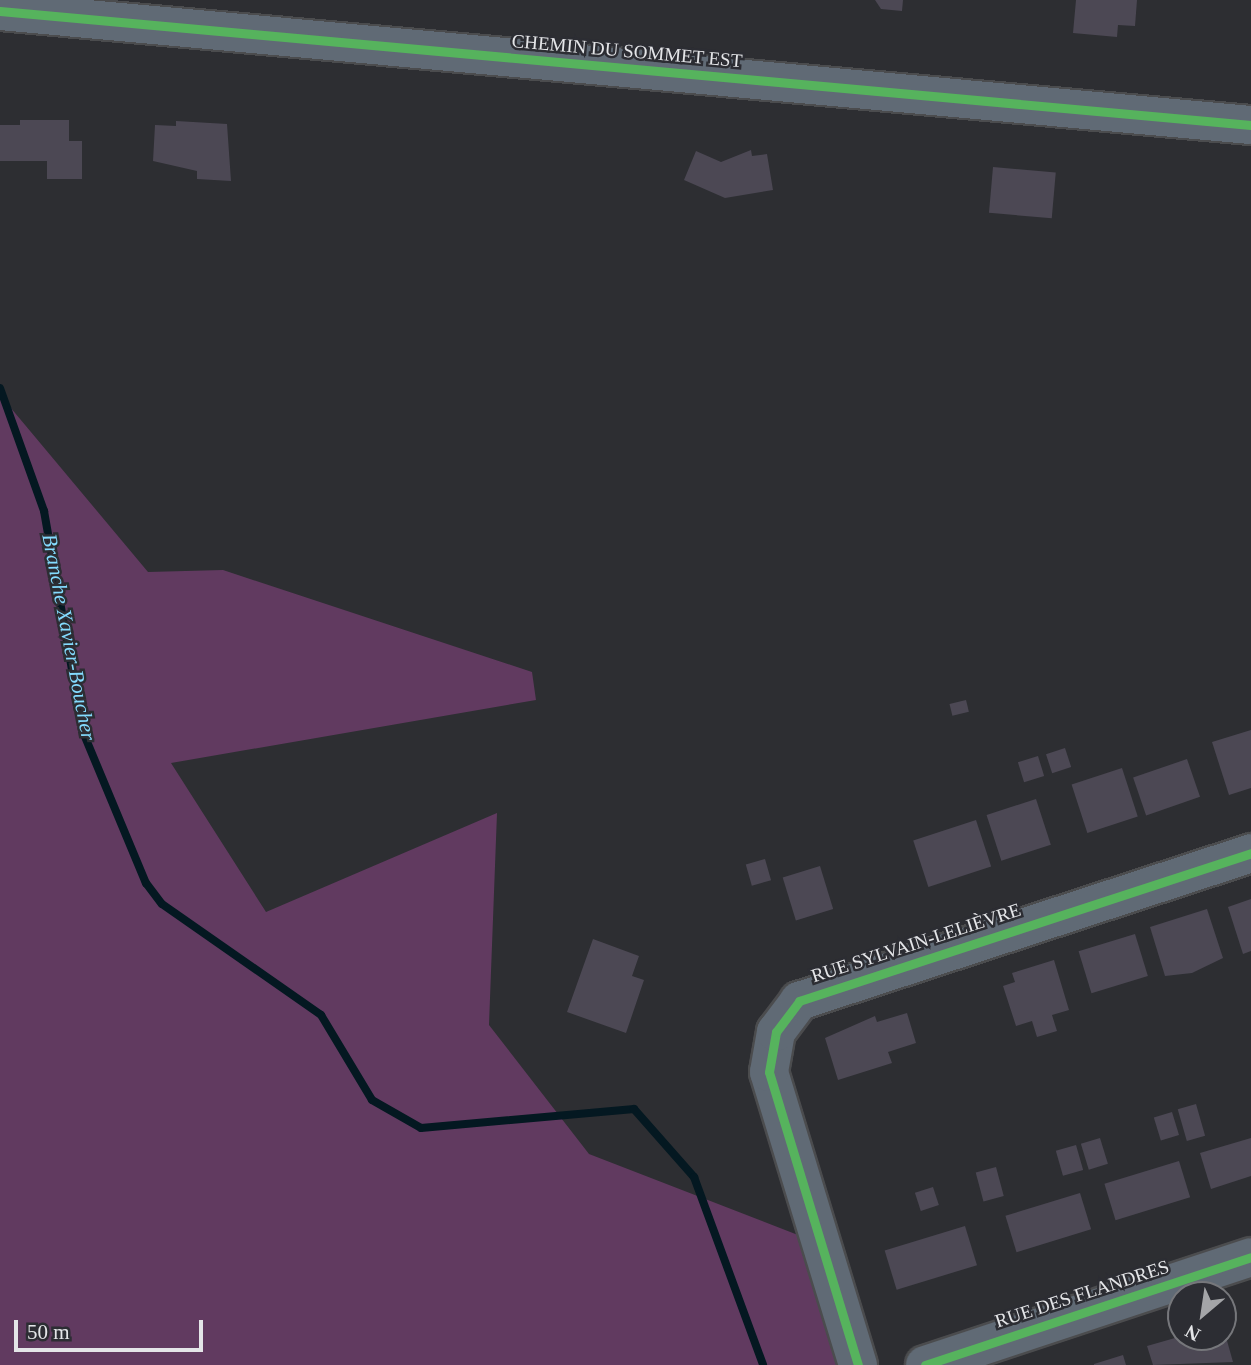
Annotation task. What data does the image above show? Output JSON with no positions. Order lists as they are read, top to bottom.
{
  "streets": {
    "street": ["CHEMIN DU SOMMET EST", "RUE SYLVAIN-LELIÈVRE", "RUE DES FLANDRES"]
  },
  "water": ["Branche Xavier-Boucher"],
  "scale_bar": "50 m",
  "north": "bottom left"
}
